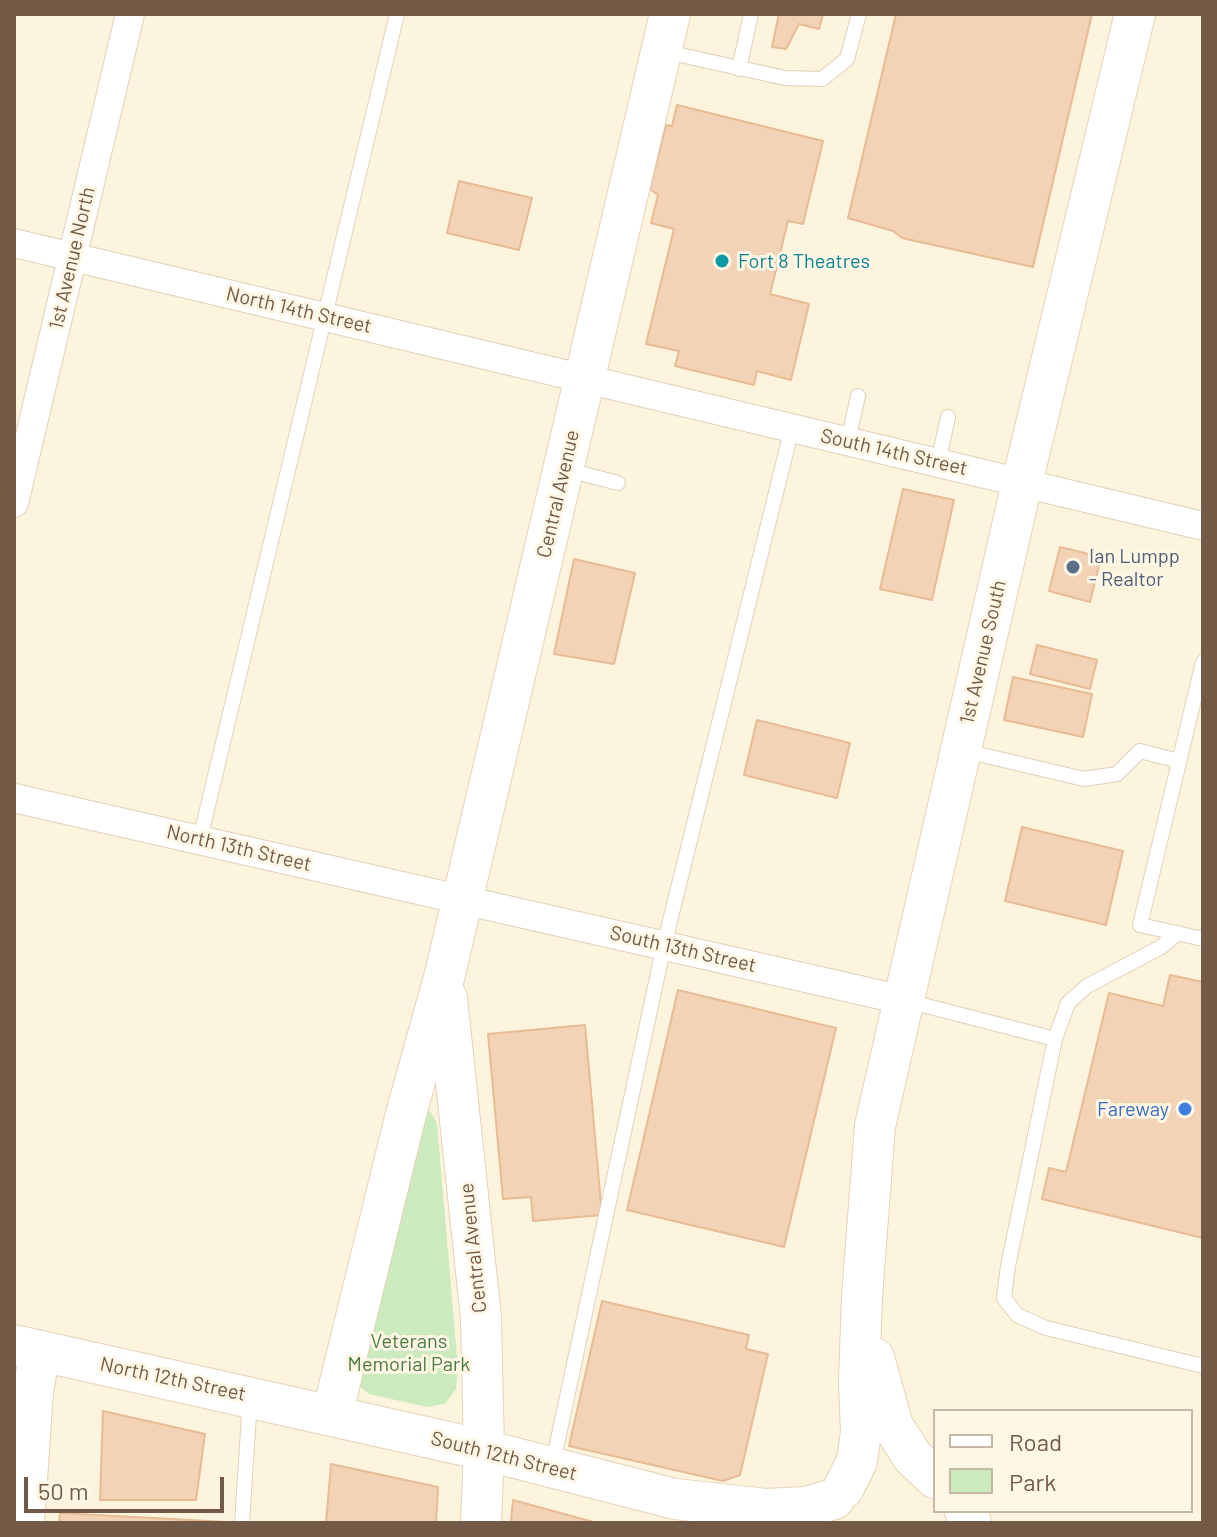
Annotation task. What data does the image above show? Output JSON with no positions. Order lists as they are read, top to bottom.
{
  "streets": {
    "main road": [
      "Central Avenue",
      "1st Avenue South",
      "North 12th Street",
      "South 12th Street"
    ],
    "street": [
      "1st Avenue North",
      "North 14th Street",
      "South 14th Street",
      "North 13th Street",
      "South 13th Street"
    ]
  },
  "crossings": [
    ["1st Avenue North", "North 14th Street"],
    ["North 14th Street", "South 14th Street"],
    ["North 14th Street", "Central Avenue"],
    ["South 14th Street", "Central Avenue"],
    ["South 14th Street", "1st Avenue South"],
    ["Central Avenue", "North 13th Street"],
    ["Central Avenue", "South 13th Street"],
    ["Central Avenue", "North 12th Street"],
    ["Central Avenue", "South 12th Street"],
    ["1st Avenue South", "South 13th Street"],
    ["1st Avenue South", "South 12th Street"],
    ["North 13th Street", "South 13th Street"],
    ["North 12th Street", "South 12th Street"]
  ],
  "parks": ["Veterans Memorial Park"],
  "places": ["Fort 8 Theatres", "Ian Lumpp - Realtor", "Fareway"],
  "legend": ["Road", "Park"],
  "scale_bar": "50 m"
}
